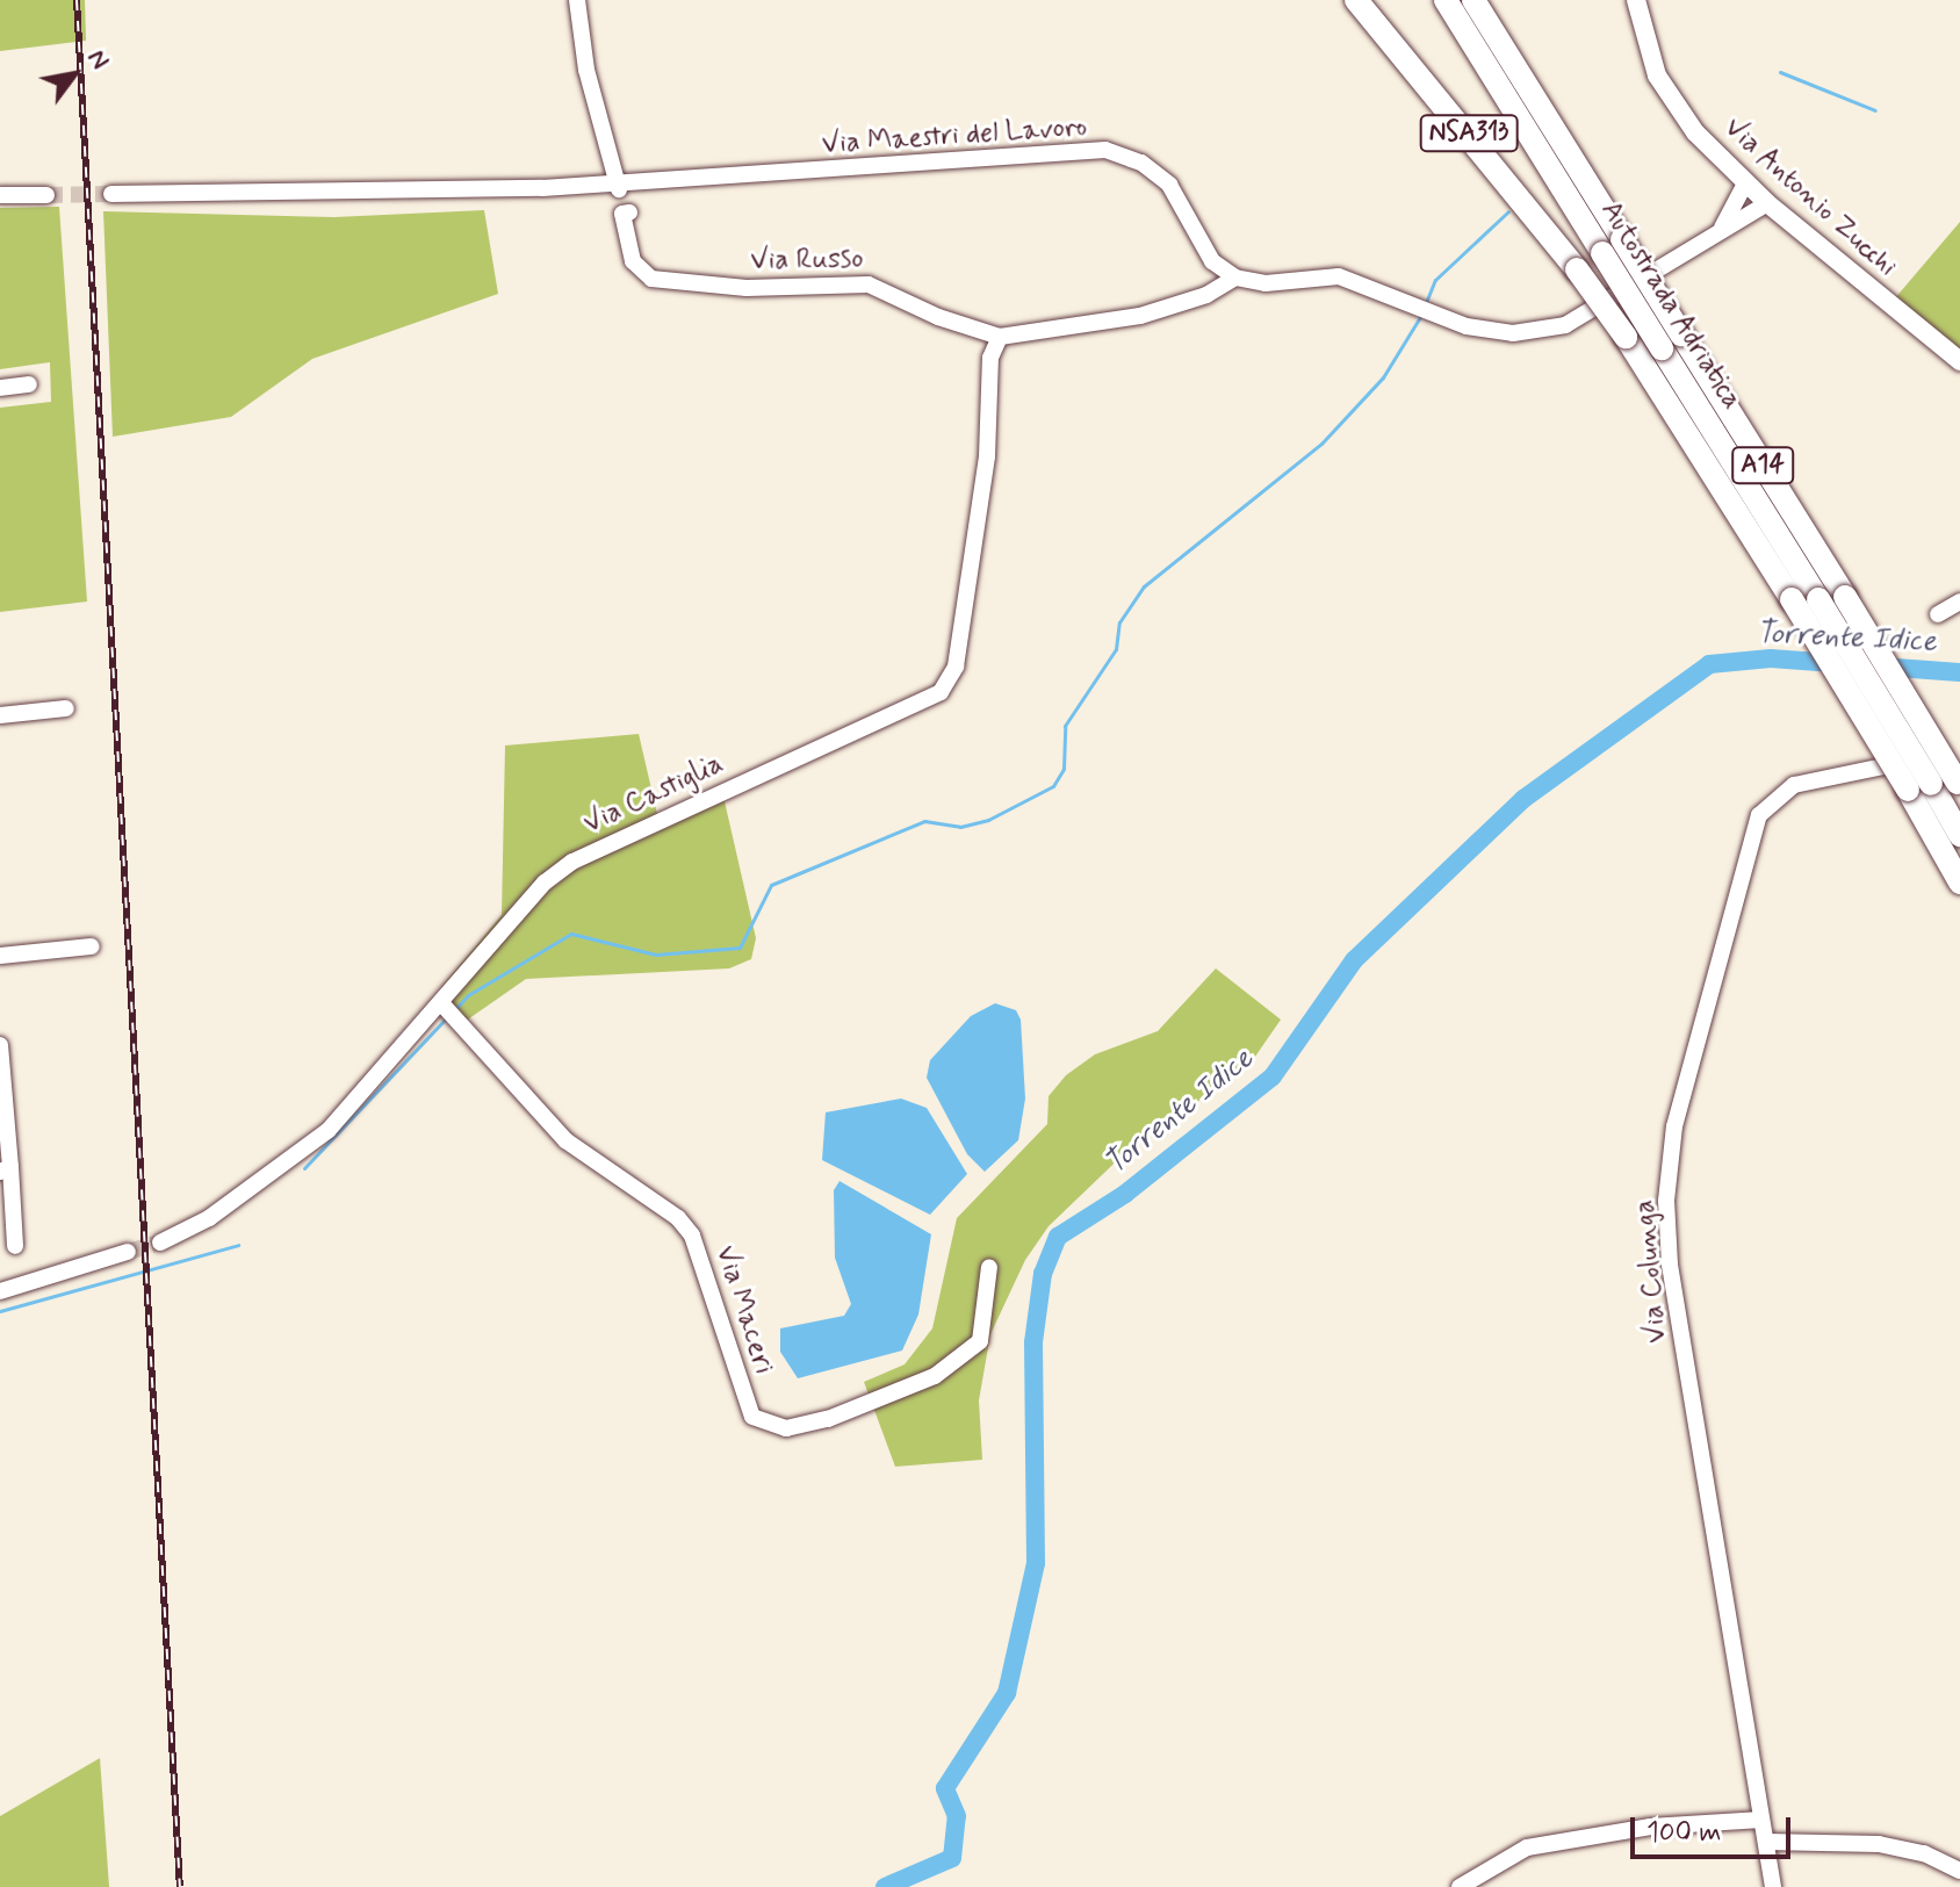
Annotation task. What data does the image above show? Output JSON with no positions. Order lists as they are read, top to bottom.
{
  "streets": {
    "highway": ["NSA313", "Autostrada Adriatica", "A14"],
    "main road": ["Via Antonio Zucchi"],
    "street": [
      "Via Maestri del Lavoro",
      "Via Russo",
      "Via Castiglia",
      "Via Colunga",
      "Via Maceri"
    ]
  },
  "crossings": [
    ["NSA313", "Autostrada Adriatica"],
    ["Via Russo", "Via Castiglia"],
    ["Via Castiglia", "Via Maceri"]
  ],
  "water": ["Torrente Idice"],
  "scale_bar": "100 m",
  "north": "top right"
}
